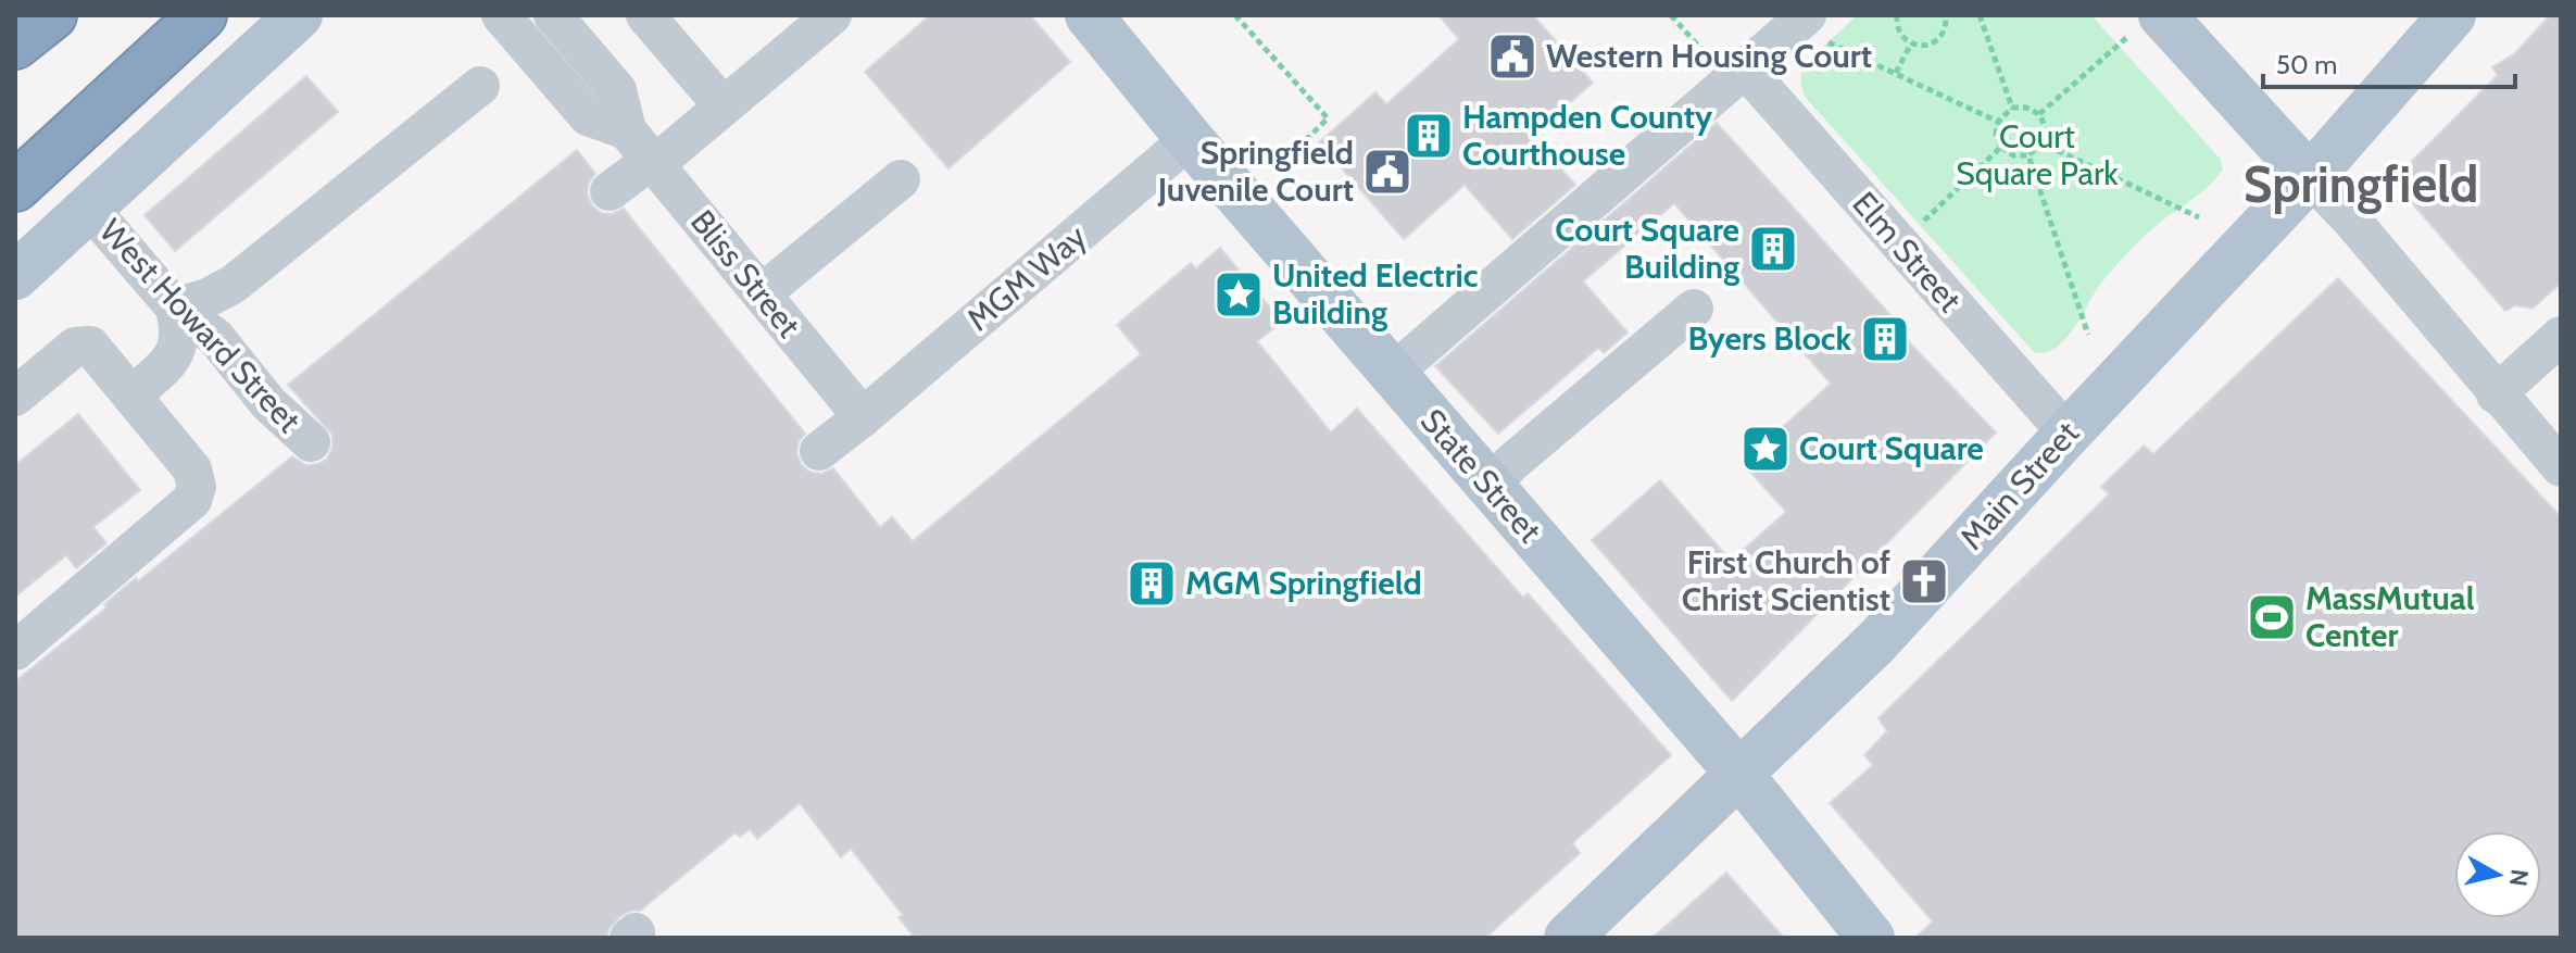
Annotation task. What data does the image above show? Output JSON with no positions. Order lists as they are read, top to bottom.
{
  "streets": {
    "main road": ["State Street", "Main Street"],
    "street": [
      "Elm Street",
      "Bliss Street",
      "MGM Way",
      "West Howard Street"
    ]
  },
  "crossings": [
    ["Elm Street", "Main Street"],
    ["Bliss Street", "MGM Way"],
    ["MGM Way", "State Street"],
    ["State Street", "Main Street"]
  ],
  "districts": ["Springfield"],
  "parks": ["Court Square Park"],
  "places": {
    "public building": ["Western Housing Court", "Springfield Juvenile Court"],
    "building": [
      "Hampden County Courthouse",
      "Court Square Building",
      "Byers Block",
      "MGM Springfield"
    ],
    "place": ["United Electric Building", "Court Square"],
    "church": ["First Church of Christ Scientist"],
    "sports": ["MassMutual Center"]
  },
  "scale_bar": "50 m",
  "north": "right"
}
